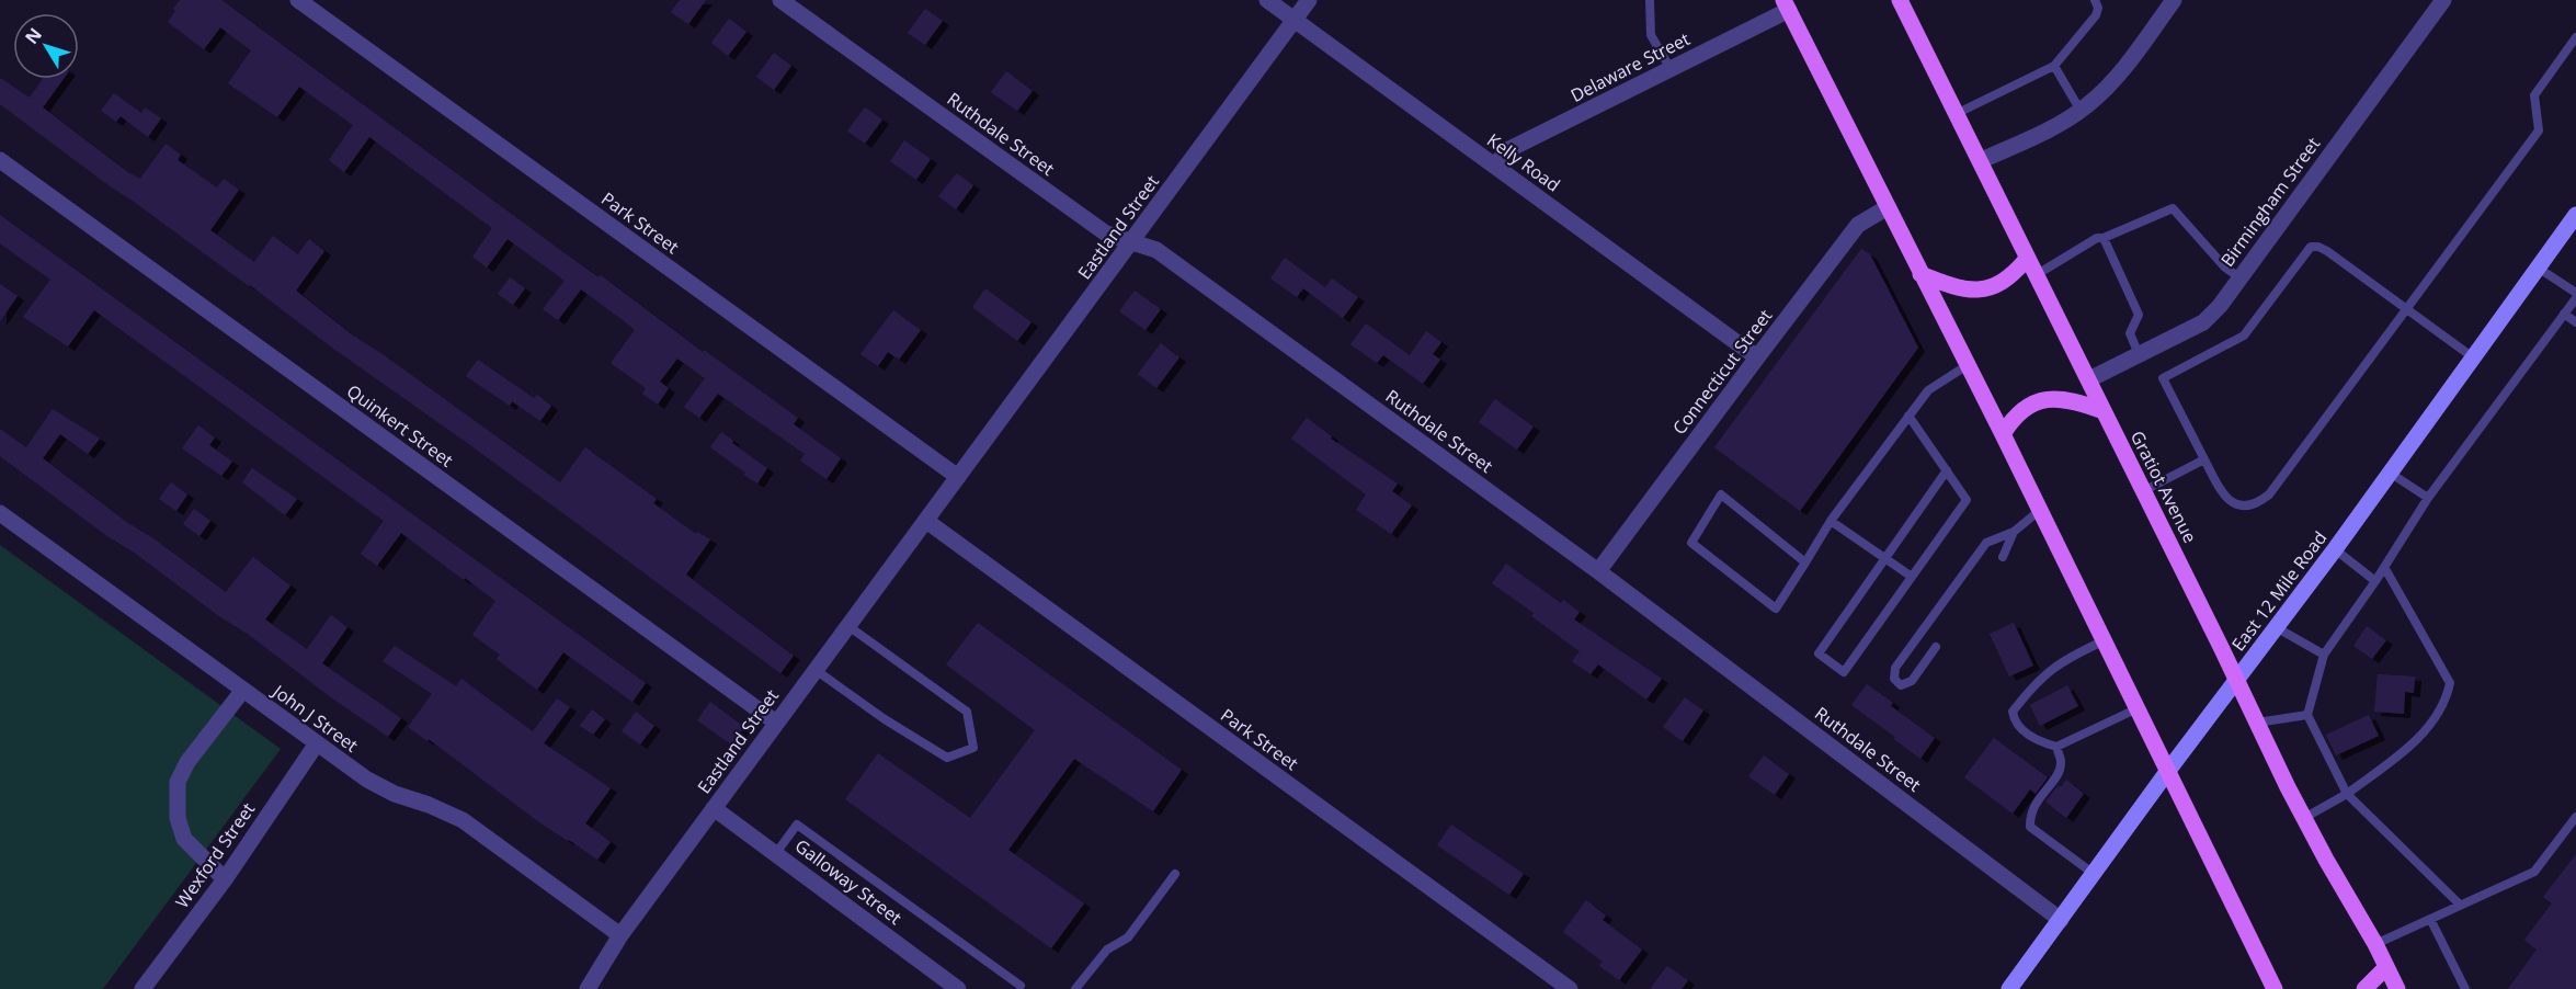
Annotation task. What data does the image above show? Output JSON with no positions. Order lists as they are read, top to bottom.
{
  "streets": {
    "main road": ["Gratiot Avenue", "East 12 Mile Road"],
    "street": [
      "Delaware Street",
      "Ruthdale Street",
      "Kelly Road",
      "Birmingham Street",
      "Park Street",
      "Eastland Street",
      "Connecticut Street",
      "Quinkert Street",
      "John J Street",
      "Wexford Street",
      "Galloway Street"
    ]
  },
  "crossings": [
    ["Delaware Street", "Kelly Road"],
    ["Ruthdale Street", "Eastland Street"],
    ["Ruthdale Street", "Connecticut Street"],
    ["Ruthdale Street", "East 12 Mile Road"],
    ["Kelly Road", "Eastland Street"],
    ["Kelly Road", "Connecticut Street"],
    ["Birmingham Street", "Gratiot Avenue"],
    ["Park Street", "Eastland Street"],
    ["Eastland Street", "Quinkert Street"],
    ["Eastland Street", "John J Street"],
    ["Eastland Street", "Galloway Street"],
    ["Gratiot Avenue", "East 12 Mile Road"],
    ["John J Street", "Wexford Street"]
  ],
  "north": "top left"
}
